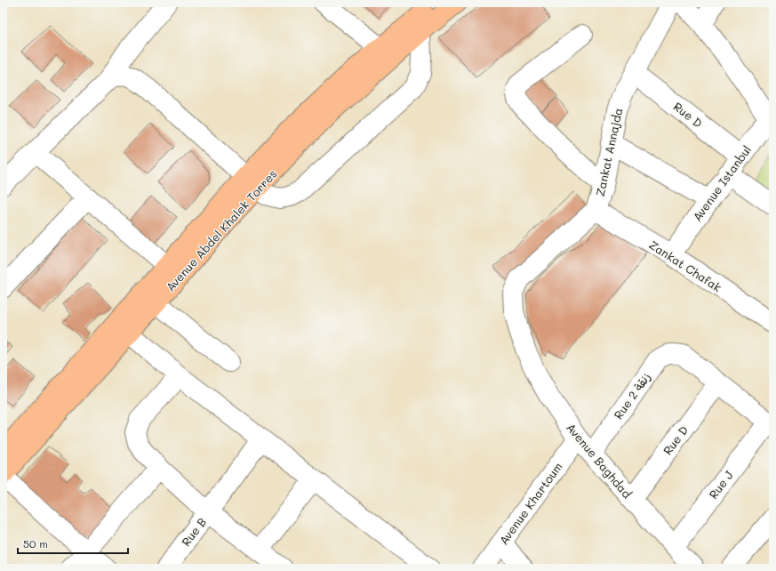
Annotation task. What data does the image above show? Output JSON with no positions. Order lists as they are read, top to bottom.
{
  "streets": {
    "main road": ["Avenue Abdel Khalek Torres"],
    "street": [
      "Rue D",
      "Zankat Annajda",
      "Avenue Istanbul",
      "Zankat Chafak",
      "Rue 2 زنقة",
      "Avenue Baghdad",
      "Rue J",
      "Avenue Khartoum",
      "Rue B"
    ]
  },
  "crossings": [
    ["Rue D", "Zankat Annajda"],
    ["Rue D", "Avenue Istanbul"],
    ["Rue D", "Rue 2 زنقة"],
    ["Rue D", "Avenue Baghdad"],
    ["Zankat Annajda", "Zankat Chafak"],
    ["Zankat Annajda", "Avenue Baghdad"],
    ["Avenue Istanbul", "Zankat Chafak"],
    ["Rue 2 زنقة", "Avenue Baghdad"],
    ["Avenue Baghdad", "Rue J"],
    ["Avenue Baghdad", "Avenue Khartoum"]
  ],
  "scale_bar": "50 m"
}
